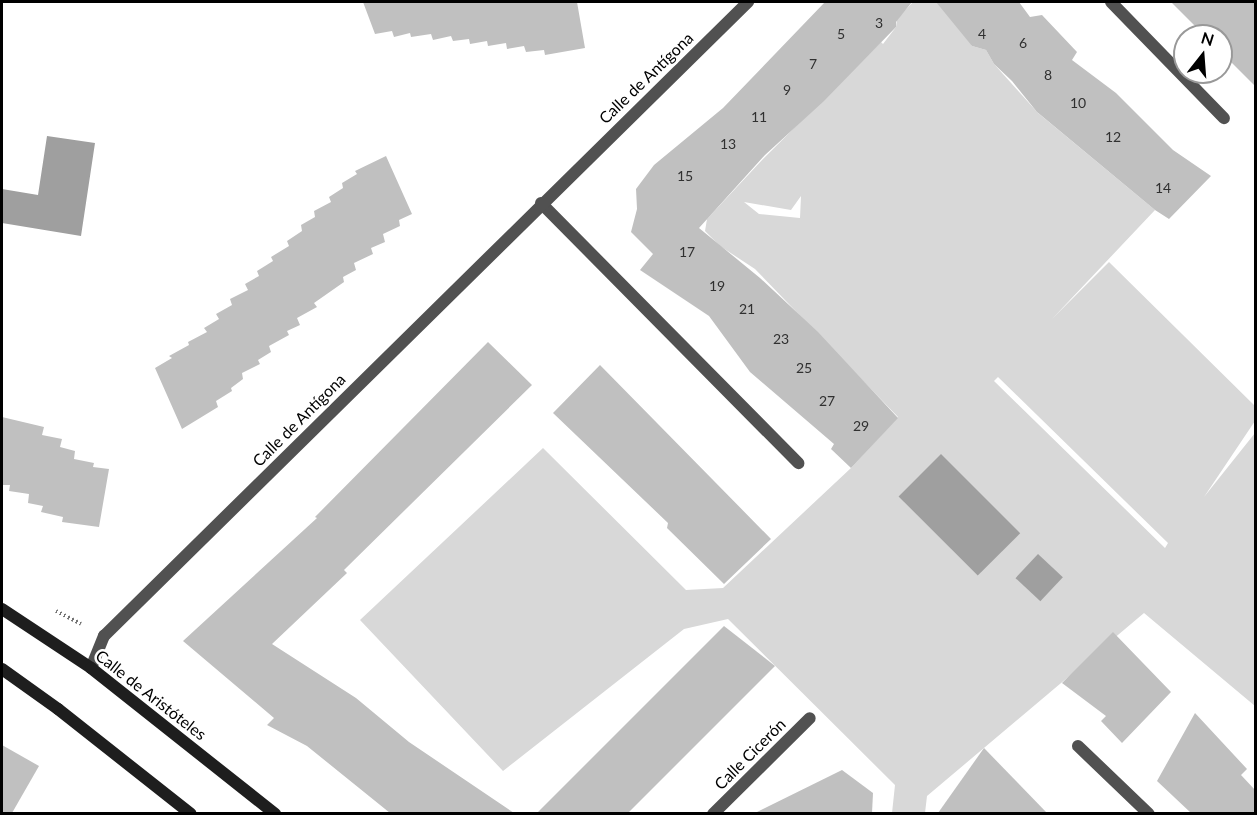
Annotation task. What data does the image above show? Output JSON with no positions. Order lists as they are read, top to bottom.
{
  "streets": {
    "main road": ["Calle de Aristóteles"],
    "street": ["Calle de Antígona", "Calle Cicerón"]
  },
  "crossings": [
    ["Calle de Antígona", "Calle de Aristóteles"]
  ],
  "house_numbers": [
    "3",
    "5",
    "4",
    "6",
    "7",
    "8",
    "9",
    "10",
    "11",
    "12",
    "13",
    "15",
    "14",
    "17",
    "19",
    "21",
    "23",
    "25",
    "27",
    "29"
  ],
  "north": "top"
}
